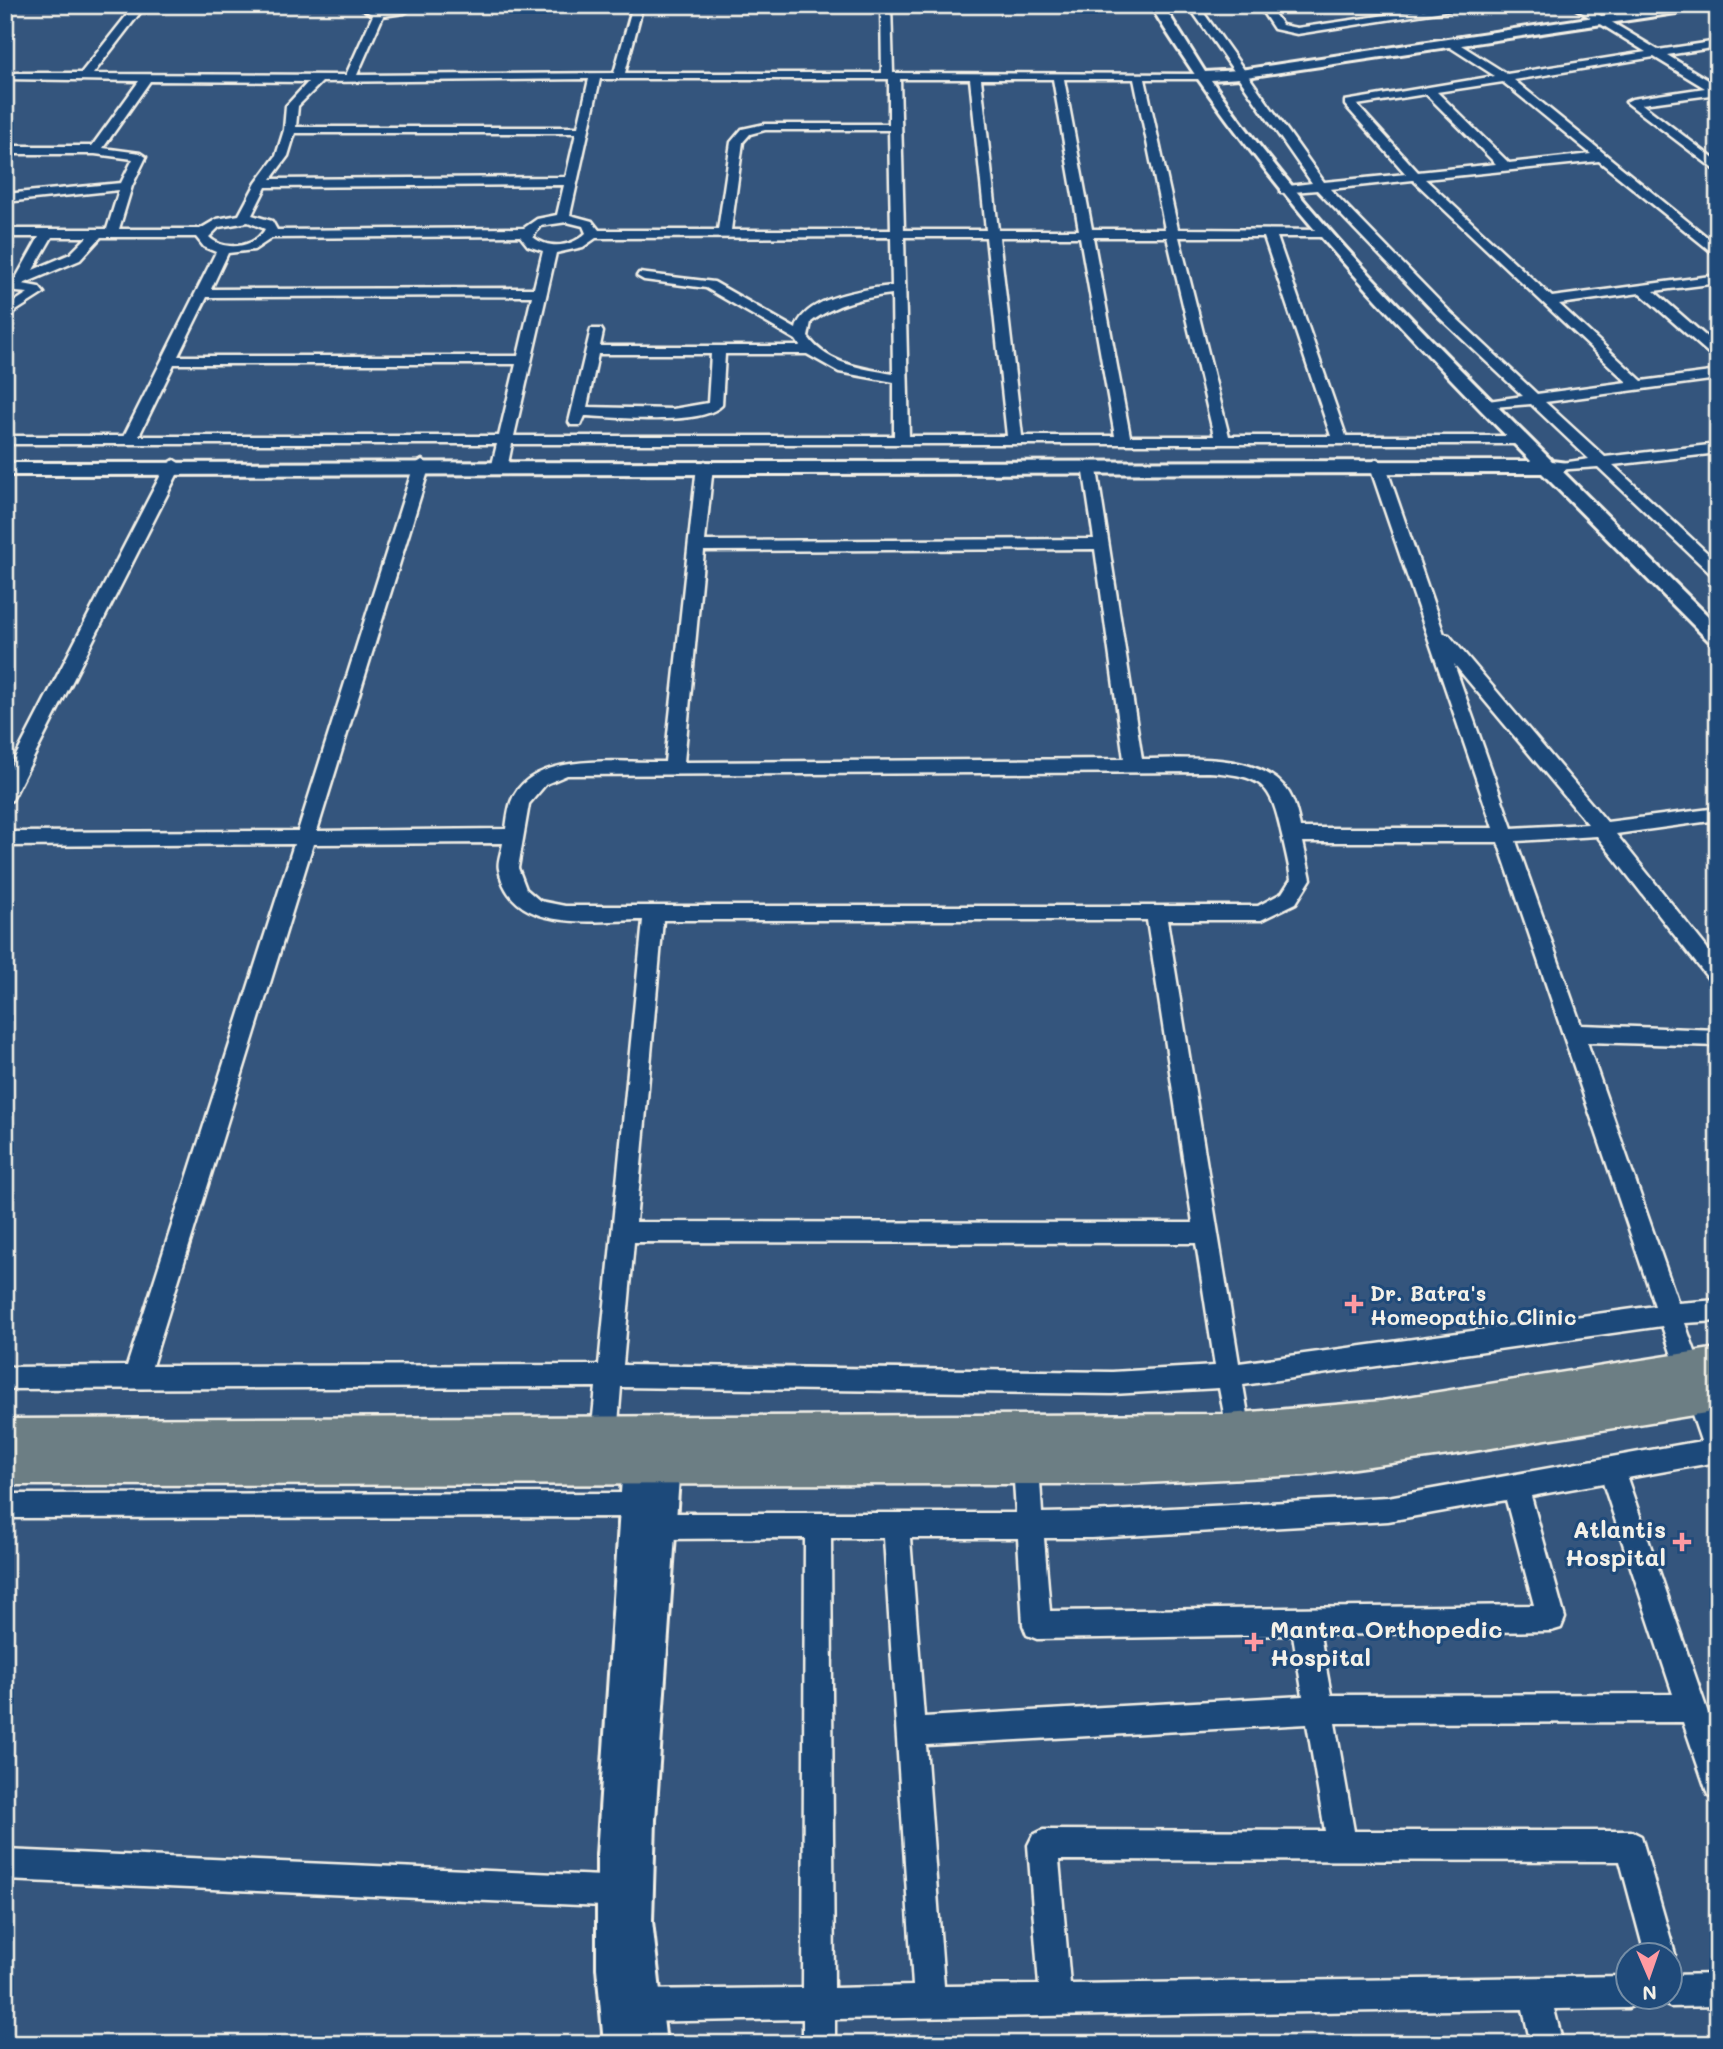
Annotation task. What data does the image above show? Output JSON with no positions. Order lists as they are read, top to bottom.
{
  "places": {
    "health": ["Dr. Batra's Homeopathic Clinic", "Atlantis Hospital", "Mantra Orthopedic Hospital"]
  },
  "north": "bottom"
}
